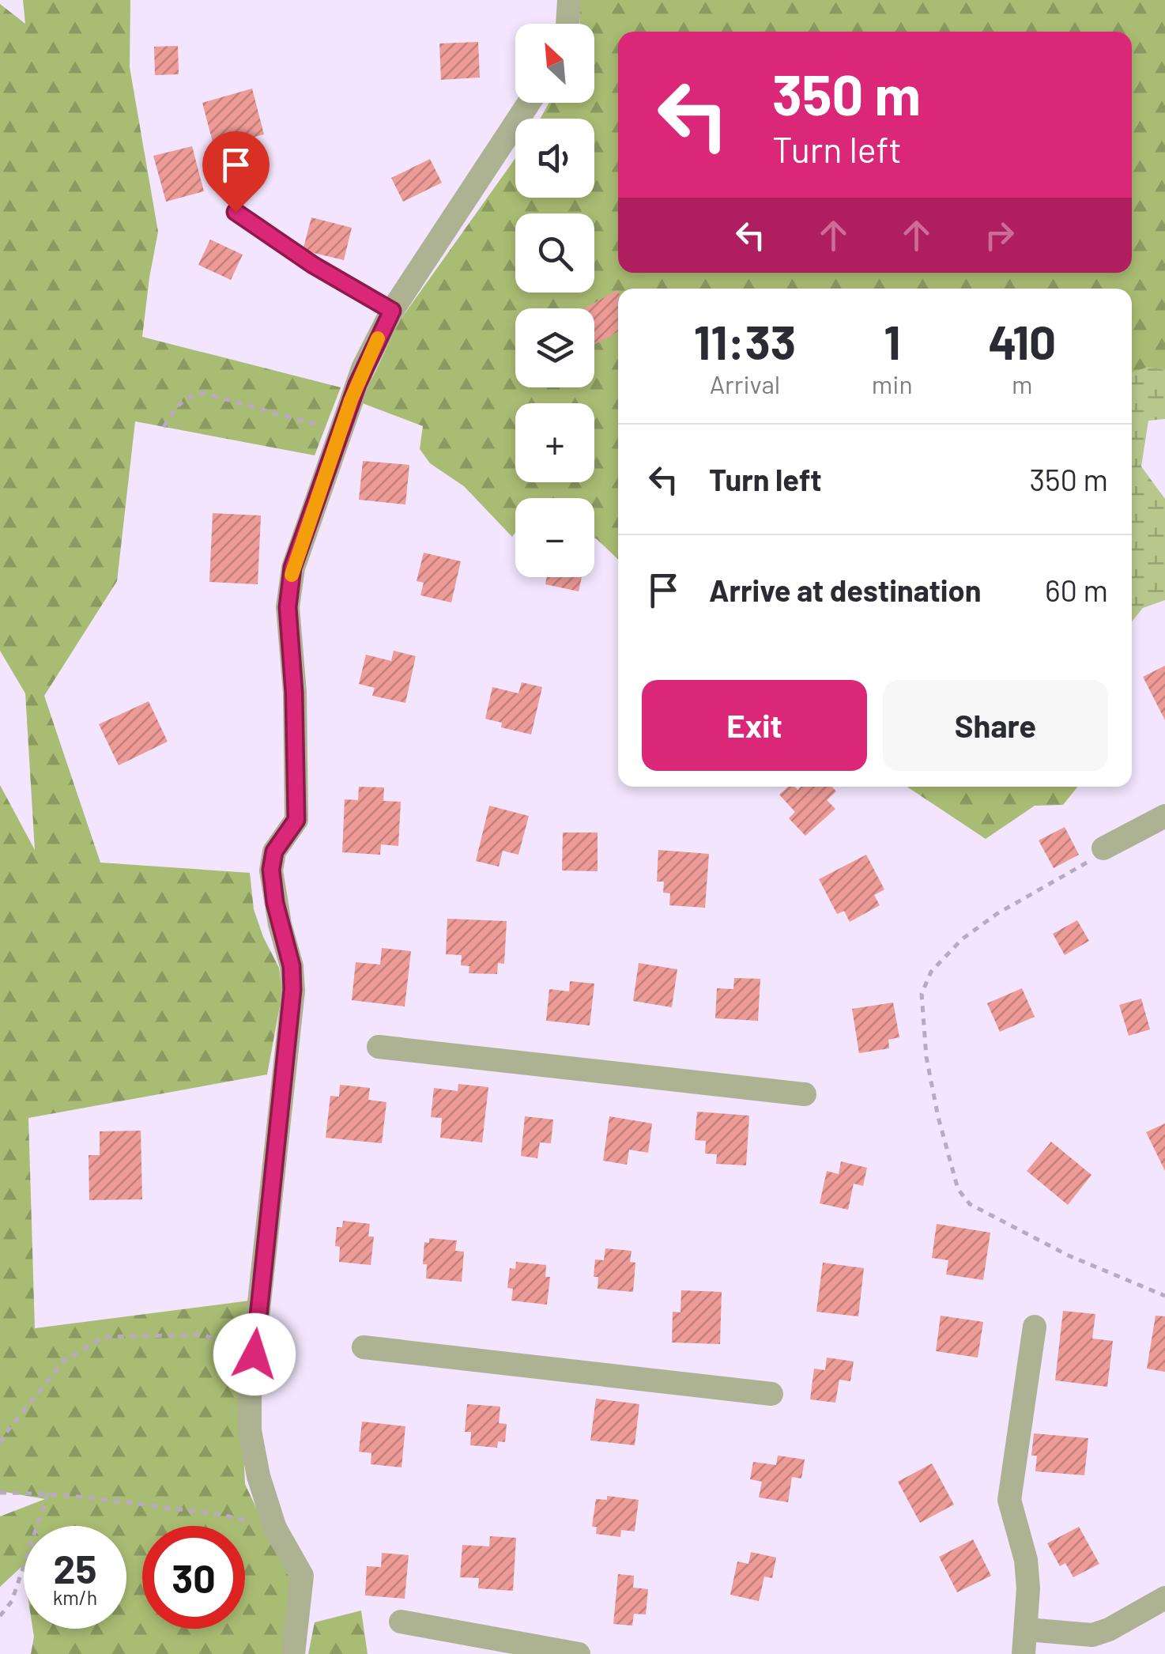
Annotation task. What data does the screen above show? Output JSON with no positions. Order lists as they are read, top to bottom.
{
  "north": "top left",
  "page": {
    "map_buttons": ["+", "−"],
    "turn": ["350 m", "Turn left"],
    "eta": [
      "11:33",
      "Arrival",
      "1",
      "min",
      "410",
      "m"
    ],
    "list": [
      {
        "name": "Turn left",
        "value": "350 m"
      },
      {
        "name": "Arrive at destination",
        "value": "60 m"
      }
    ],
    "buttons": ["Exit", "Share"],
    "speed": "25 km/h",
    "limit": "30"
  }
}
